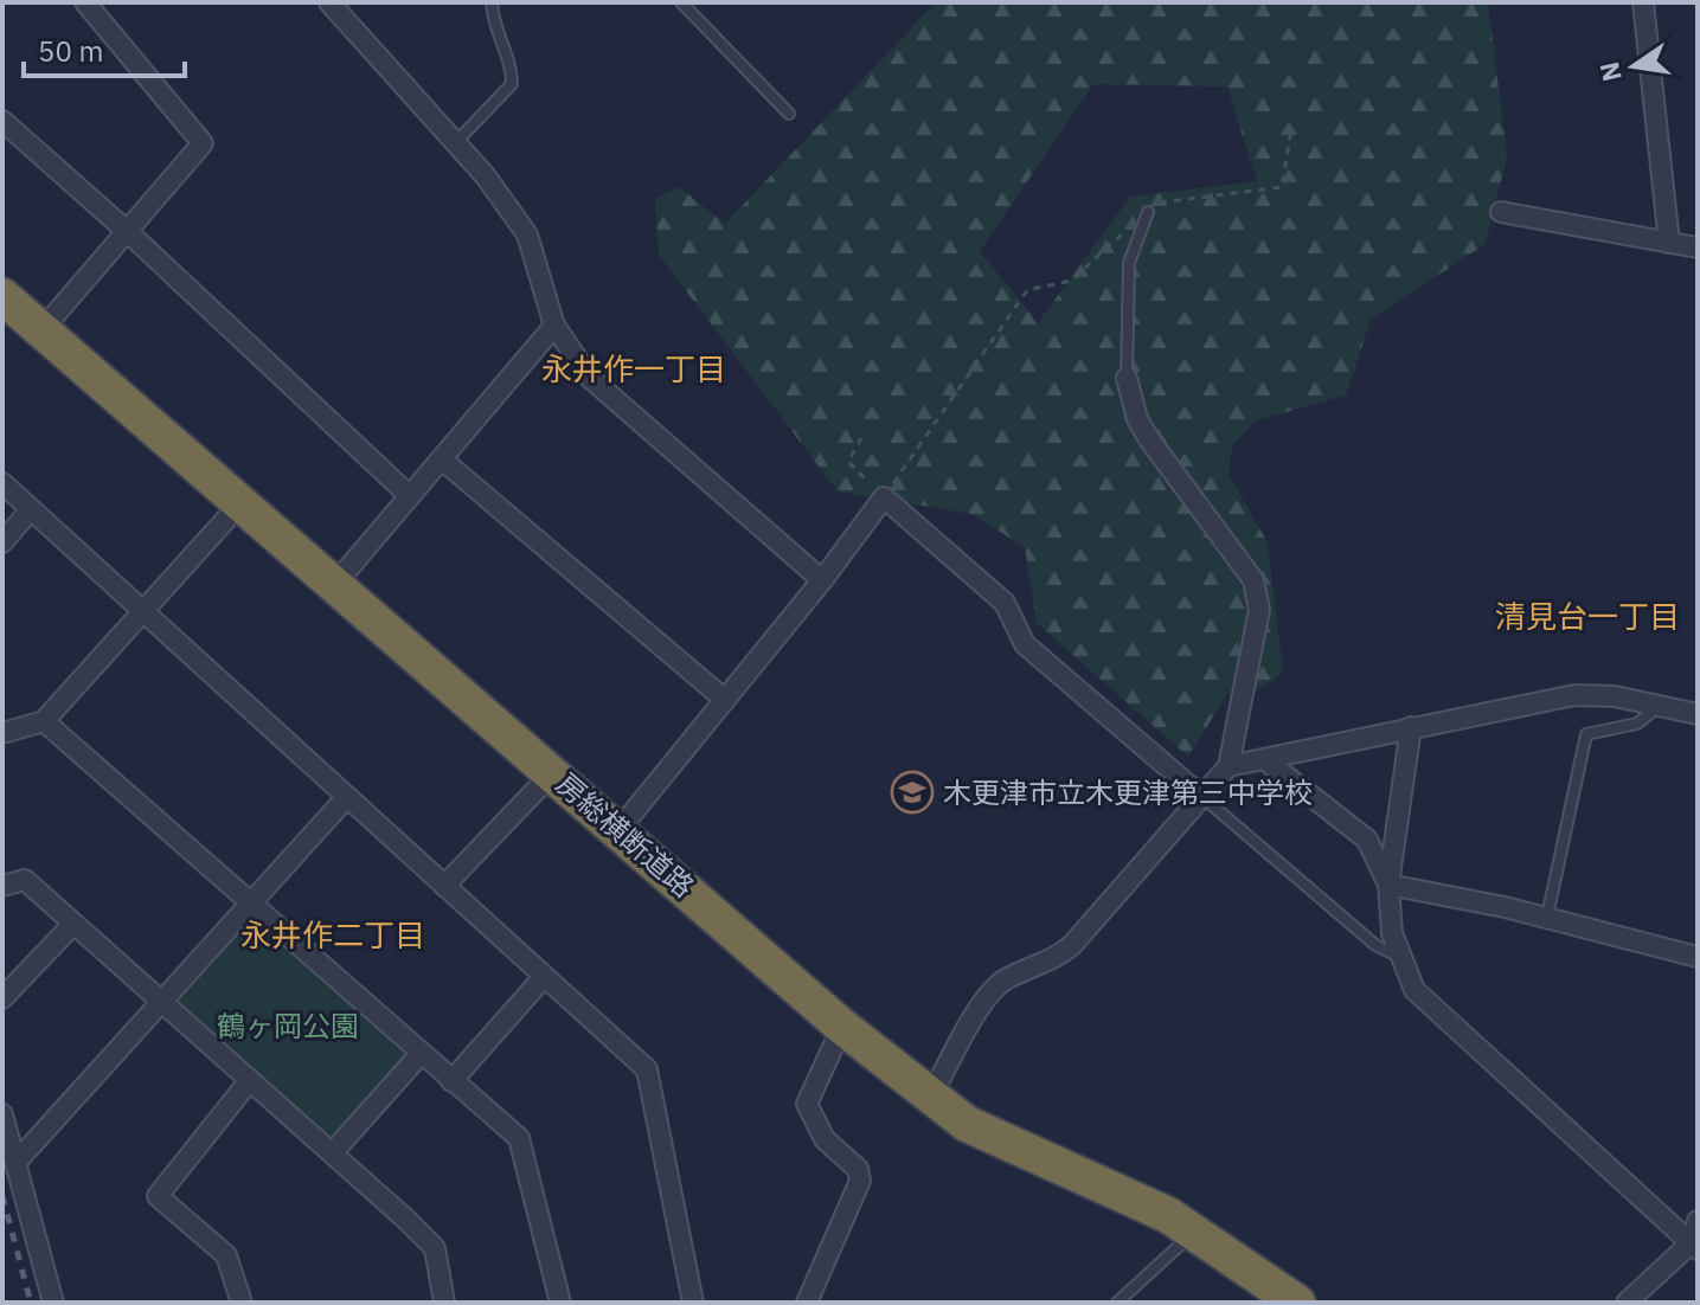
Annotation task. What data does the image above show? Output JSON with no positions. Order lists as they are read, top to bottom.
{
  "streets": {
    "highway": ["房総横断道路"]
  },
  "districts": ["永井作一丁目", "清見台一丁目", "永井作二丁目"],
  "parks": ["鶴ヶ岡公園"],
  "places": {
    "school or university": ["木更津市立木更津第三中学校"]
  },
  "scale_bar": "50 m",
  "north": "left"
}
